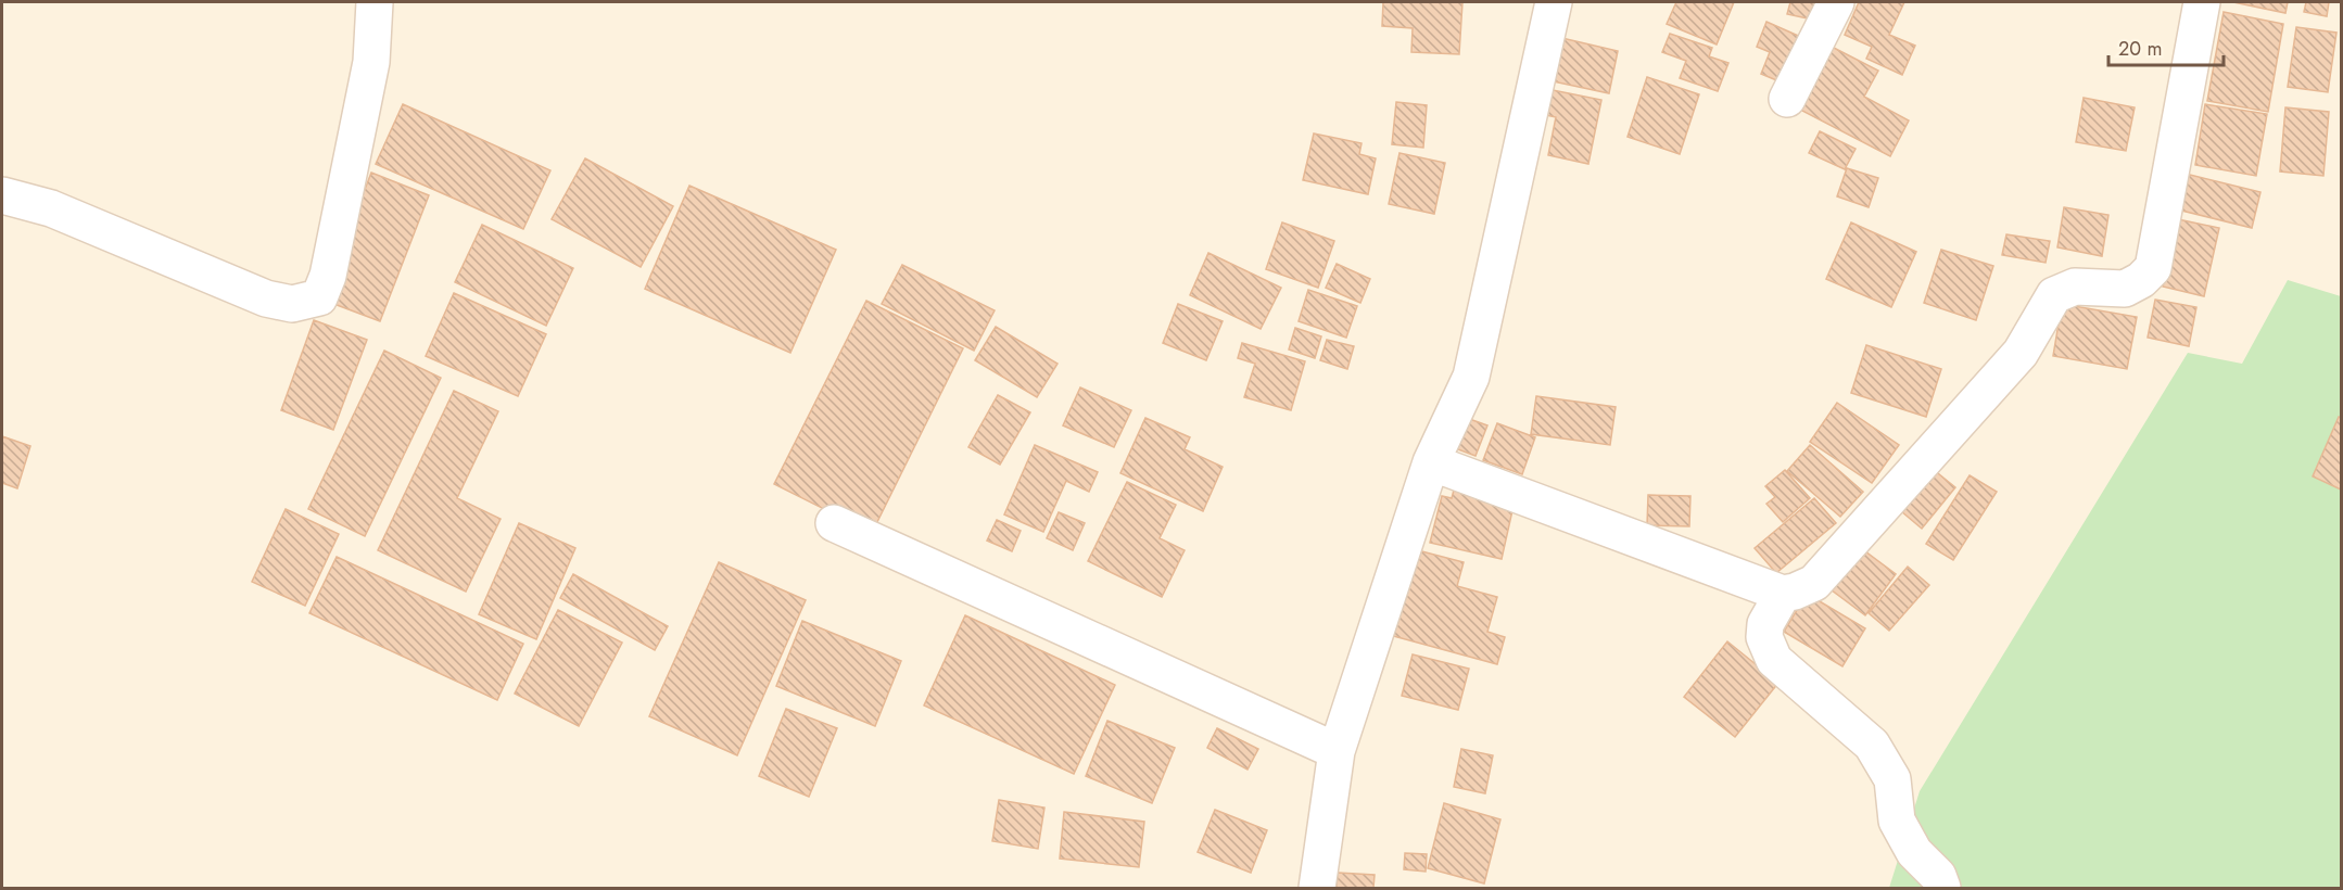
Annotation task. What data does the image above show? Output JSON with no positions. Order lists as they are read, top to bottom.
{
  "scale_bar": "20 m"
}
